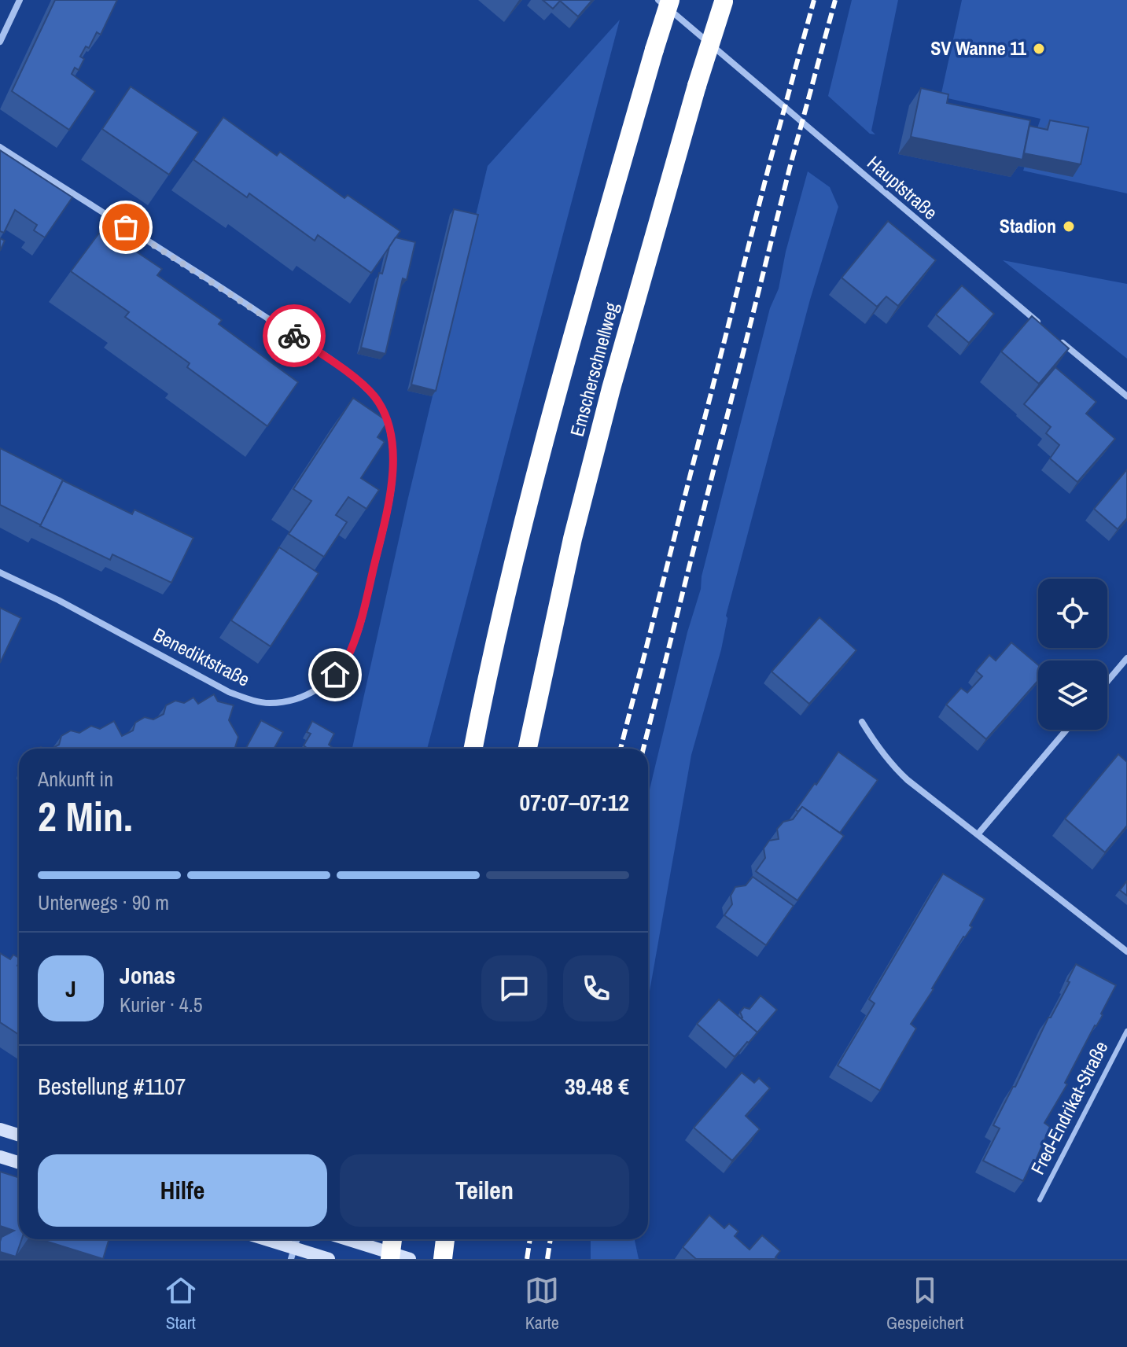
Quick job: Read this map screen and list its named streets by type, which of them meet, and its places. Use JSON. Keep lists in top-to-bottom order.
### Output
{
  "streets": {
    "highway": ["Emscherschnellweg"],
    "street": ["Hauptstraße", "Benediktstraße"],
    "lane": ["Fred-Endrikat-Straße"]
  },
  "places": ["SV Wanne 11", "Stadion"],
  "page": {
    "heading": ["2 Min.", "Ankunft in", "07:07–07:12"],
    "panel": [
      "Jonas",
      "Kurier · 4.5",
      "Bestellung #1107",
      "39.48 €"
    ],
    "bar": "Unterwegs · 90 m",
    "round": "J",
    "buttons": ["Hilfe", "Teilen"],
    "tabs": ["Start", "Karte", "Gespeichert"]
  }
}
